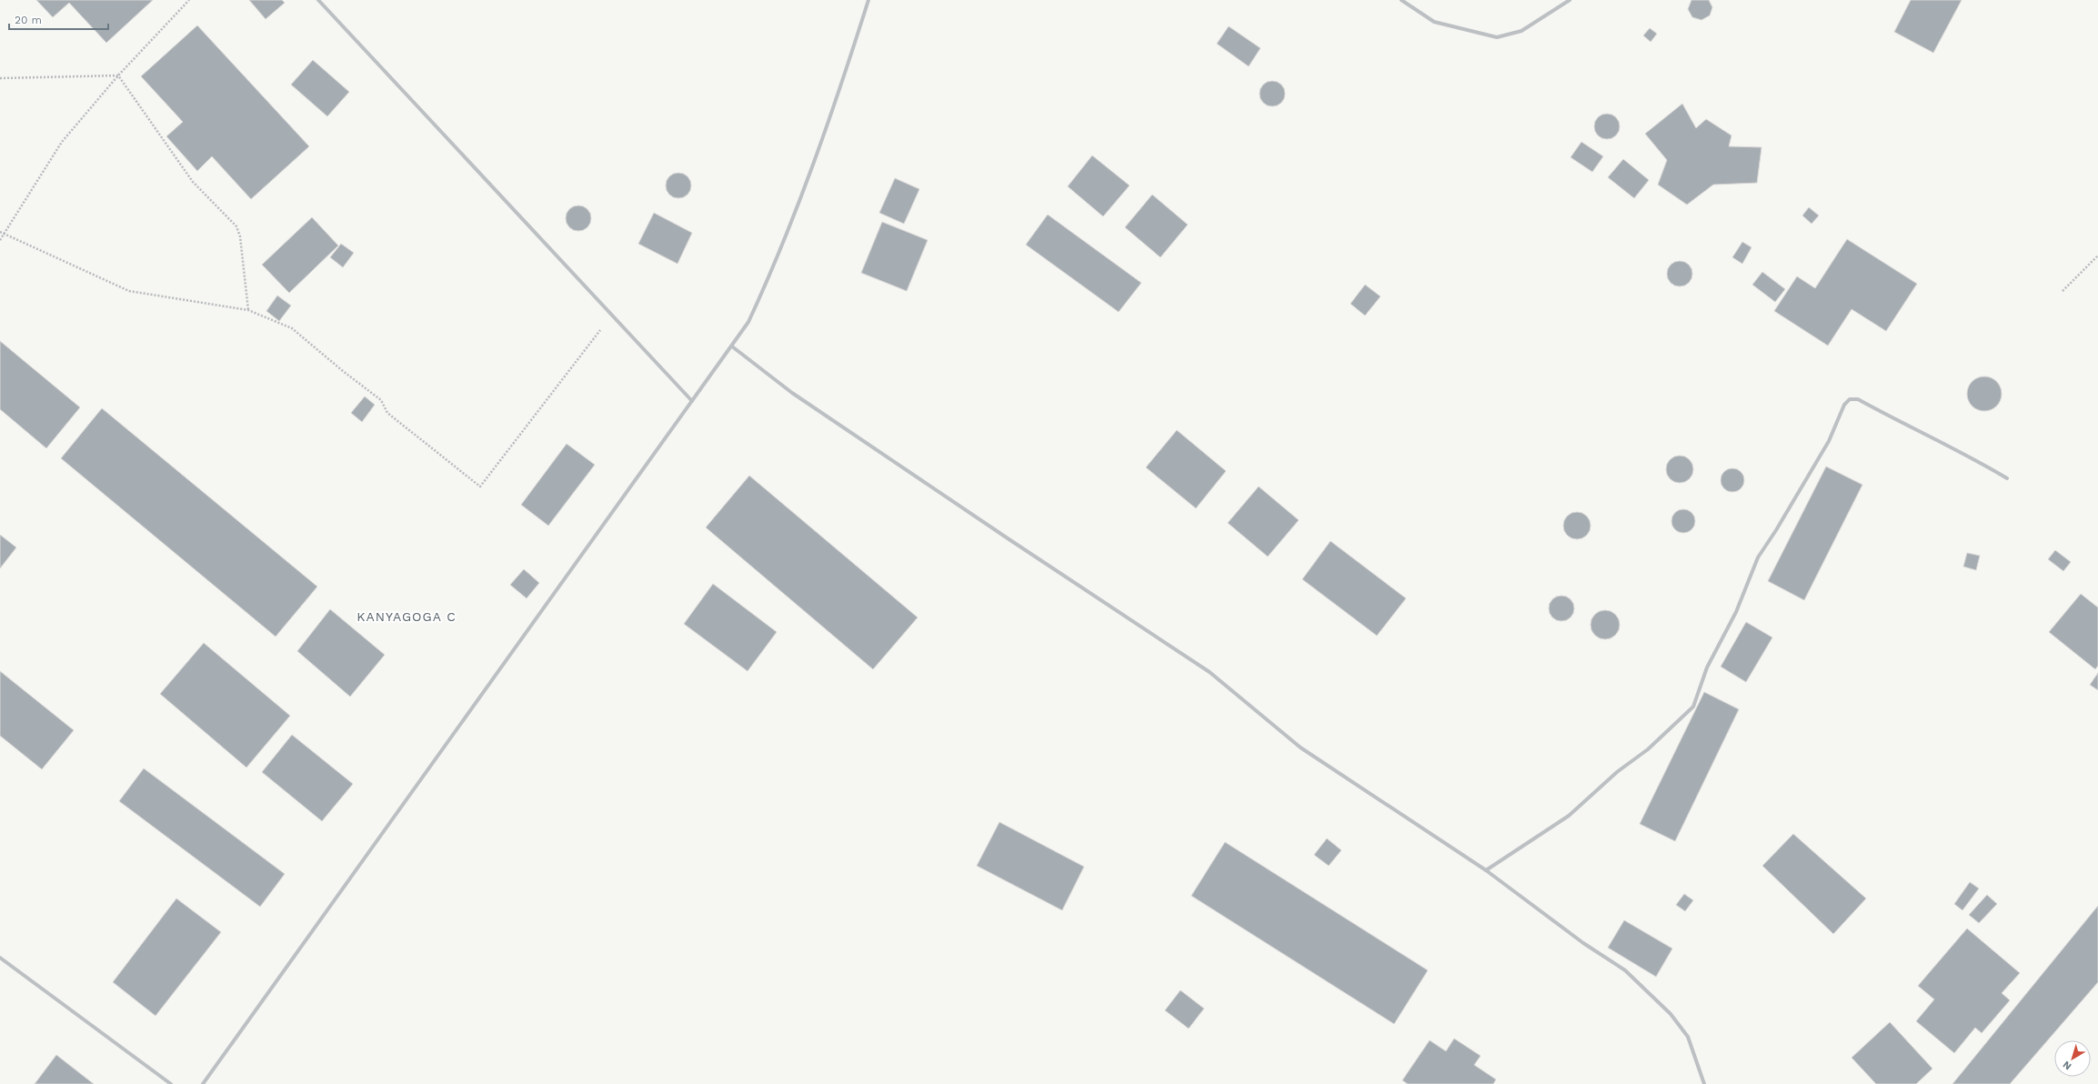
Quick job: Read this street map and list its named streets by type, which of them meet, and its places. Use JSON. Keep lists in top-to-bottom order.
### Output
{
  "districts": ["KANYAGOGA C"],
  "scale_bar": "20 m",
  "north": "bottom left"
}
